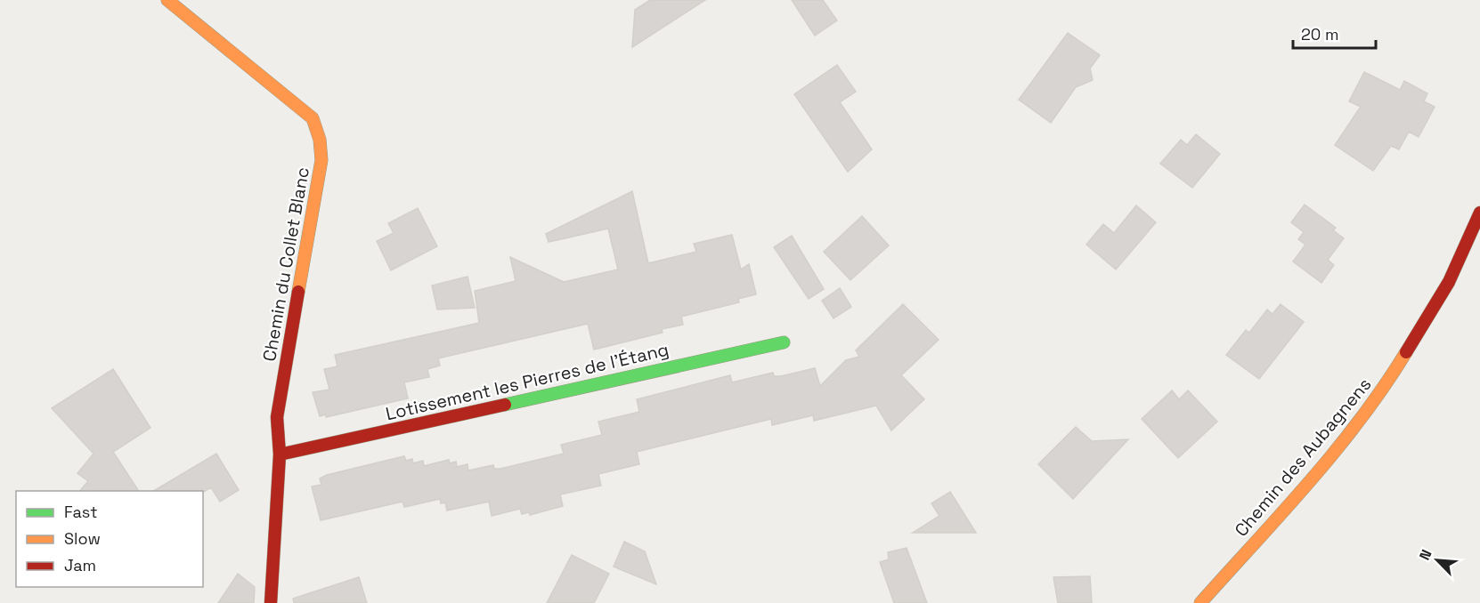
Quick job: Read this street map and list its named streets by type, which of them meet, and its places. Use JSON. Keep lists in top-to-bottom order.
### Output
{
  "streets": {
    "street": ["Chemin du Collet Blanc", "Lotissement les Pierres de l'Étang", "Chemin des Aubagnens"]
  },
  "crossings": [
    ["Chemin du Collet Blanc", "Lotissement les Pierres de l'Étang"]
  ],
  "legend": ["Fast", "Slow", "Jam"],
  "scale_bar": "20 m",
  "north": "top left"
}
